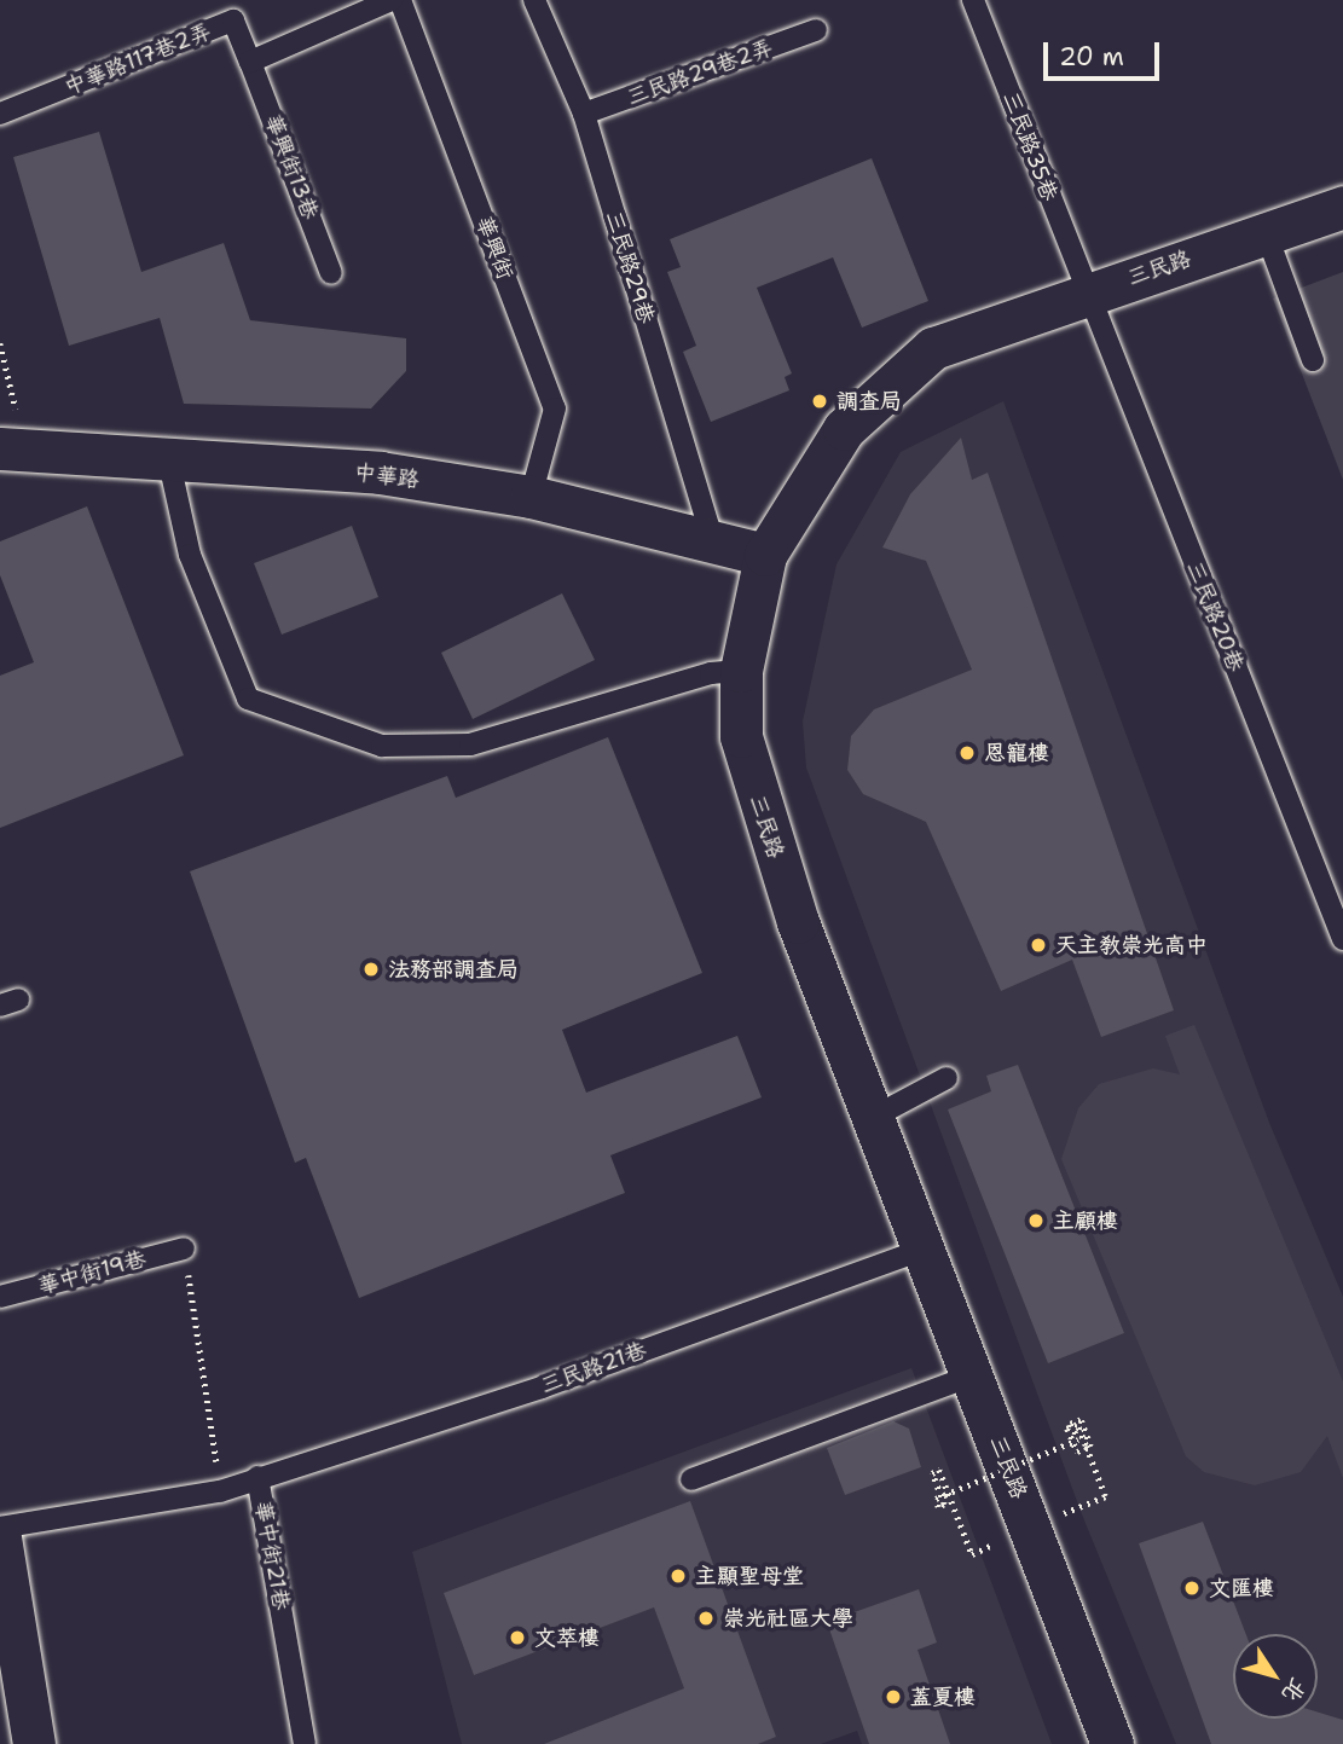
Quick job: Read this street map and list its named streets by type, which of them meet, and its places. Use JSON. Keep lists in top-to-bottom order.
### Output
{
  "streets": {
    "street": ["三民路", "中華路"],
    "lane": [
      "中華路117巷2弄",
      "三民路29巷2弄",
      "三民路35巷",
      "華興街13巷",
      "華興街",
      "三民路29巷",
      "三民路20巷",
      "華中街19巷",
      "三民路21巷",
      "華中街21巷"
    ]
  },
  "crossings": [
    ["中華路117巷2弄", "華興街13巷"],
    ["三民路29巷2弄", "三民路29巷"],
    ["三民路35巷", "三民路"],
    ["三民路35巷", "三民路20巷"],
    ["華興街", "中華路"],
    ["三民路29巷", "中華路"],
    ["三民路", "中華路"],
    ["三民路", "三民路20巷"],
    ["三民路", "三民路21巷"],
    ["三民路21巷", "華中街21巷"]
  ],
  "places": [
    "調查局",
    "恩寵樓",
    "天主教崇光高中",
    "法務部調查局",
    "主顧樓",
    "主顯聖母堂",
    "文匯樓",
    "崇光社區大學",
    "文萃樓",
    "蓋夏樓"
  ],
  "scale_bar": "20 m",
  "north": "bottom right"
}
